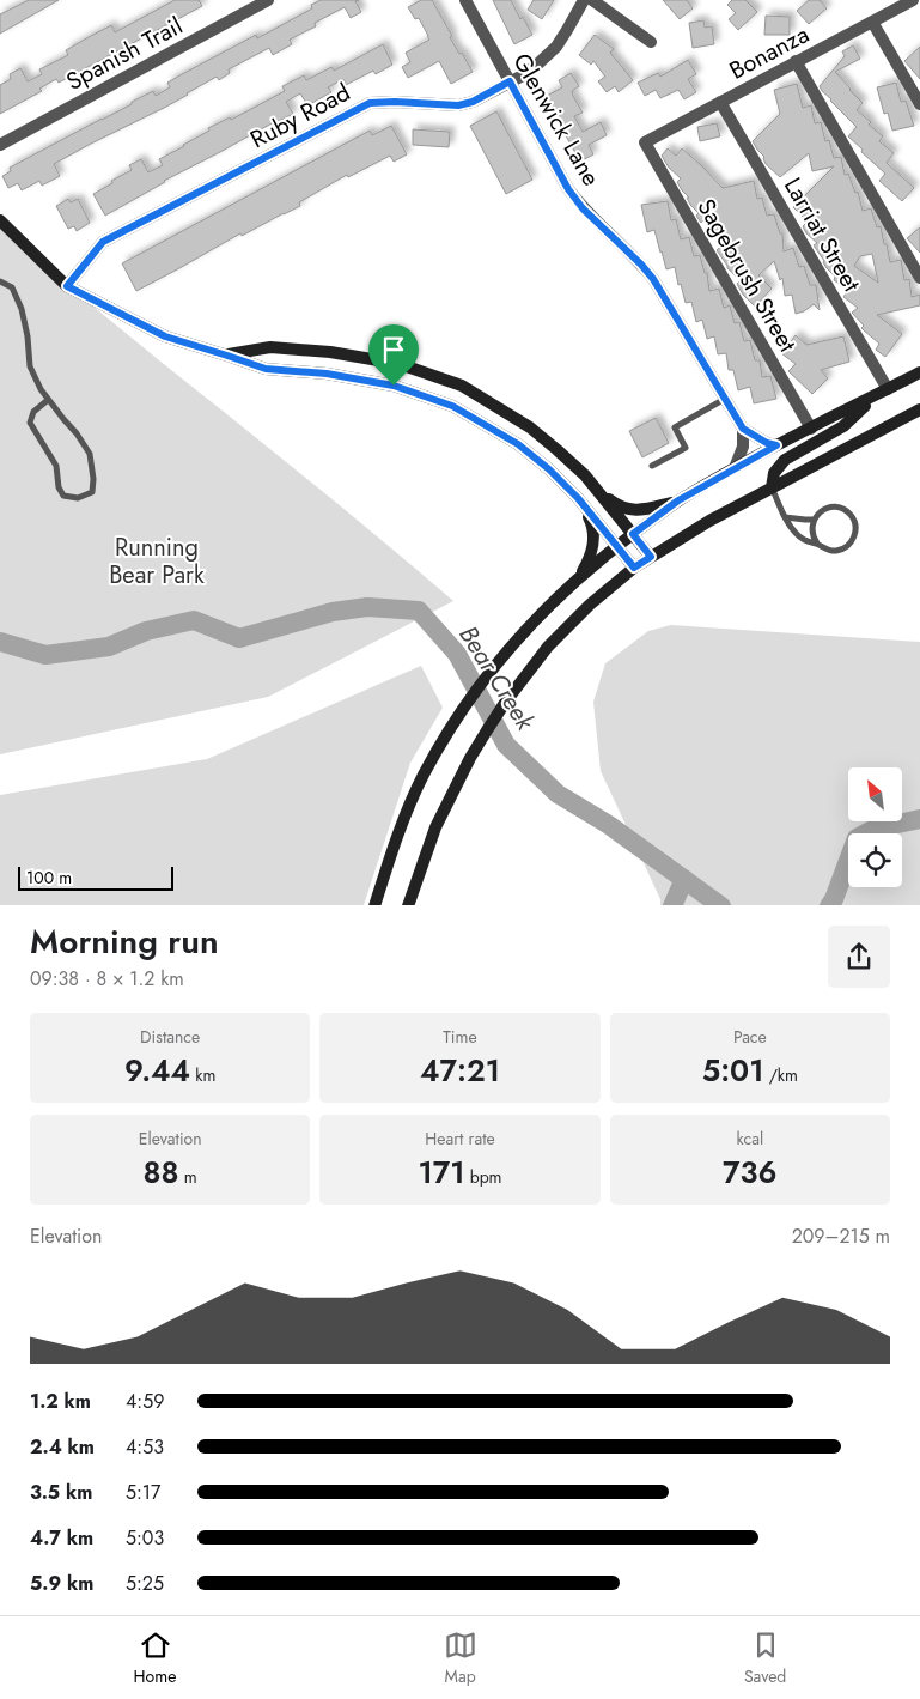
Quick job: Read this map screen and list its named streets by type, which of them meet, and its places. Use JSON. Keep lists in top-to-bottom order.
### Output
{
  "streets": {
    "street": [
      "Bonanza",
      "Spanish Trail",
      "Ruby Road",
      "Glenwick Lane",
      "Larriat Street",
      "Sagebrush Street"
    ]
  },
  "crossings": [
    ["Bonanza", "Larriat Street"],
    ["Bonanza", "Sagebrush Street"],
    ["Ruby Road", "Glenwick Lane"]
  ],
  "water": ["Bear Creek"],
  "parks": ["Running Bear Park"],
  "scale_bar": "100 m",
  "north": "top left",
  "page": {
    "scale": "100 m",
    "heading": ["Morning run", "09:38 · 8 × 1.2 km"],
    "stats": [
      ["Distance", "9.44 km"],
      ["Time", "47:21"],
      ["Pace", "5:01 /km"],
      ["Elevation", "88 m"],
      ["Heart rate", "171 bpm"],
      ["kcal", "736"]
    ],
    "chart": ["Elevation", "209–215 m"],
    "list": [
      {
        "name": "1.2 km",
        "note": "4:59"
      },
      {
        "name": "2.4 km",
        "note": "4:53"
      },
      {
        "name": "3.5 km",
        "note": "5:17"
      },
      {
        "name": "4.7 km",
        "note": "5:03"
      },
      {
        "name": "5.9 km",
        "note": "5:25"
      }
    ],
    "tabs": ["Home", "Map", "Saved"]
  }
}
